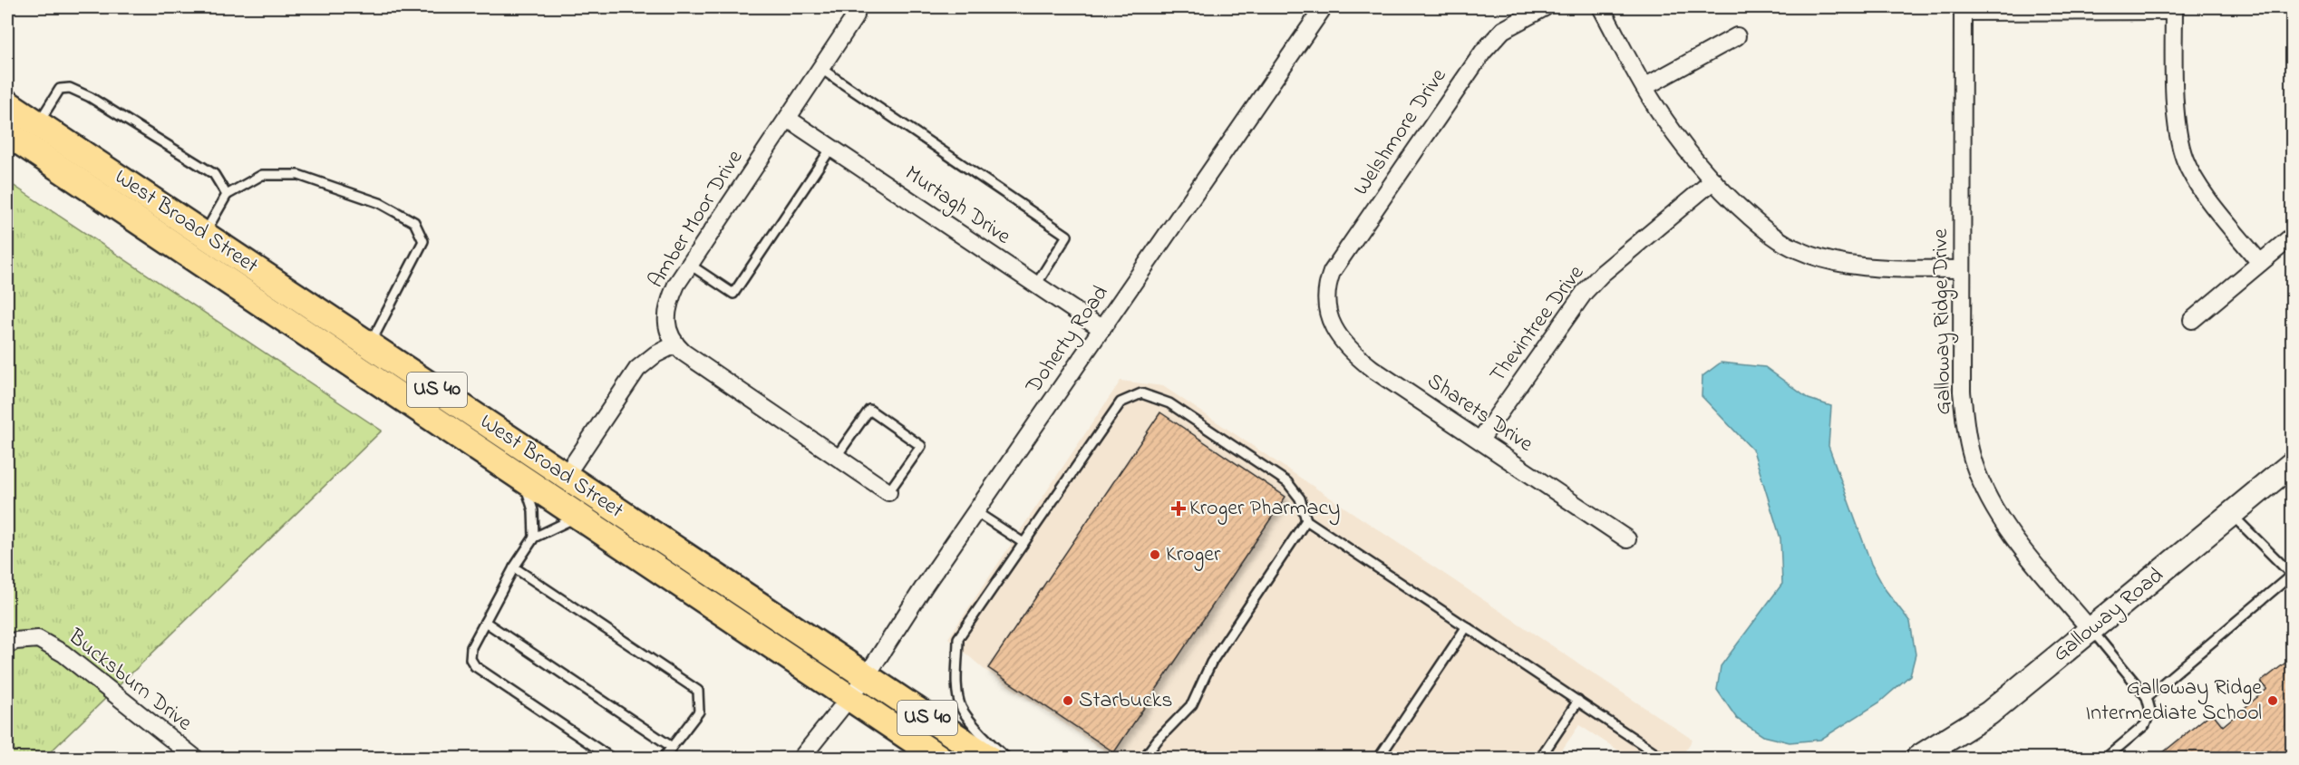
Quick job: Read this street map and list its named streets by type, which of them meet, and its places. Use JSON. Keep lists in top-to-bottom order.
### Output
{
  "streets": {
    "main road": ["West Broad Street", "US 40"],
    "street": [
      "Welshmore Drive",
      "Murtagh Drive",
      "Amber Moor Drive",
      "Galloway Ridge Drive",
      "Thevintree Drive",
      "Doherty Road",
      "Sharets Drive",
      "Galloway Road",
      "Bucksburn Drive"
    ]
  },
  "crossings": [
    ["Welshmore Drive", "Sharets Drive"],
    ["Murtagh Drive", "Amber Moor Drive"],
    ["Murtagh Drive", "Doherty Road"],
    ["West Broad Street", "Doherty Road"],
    ["Galloway Ridge Drive", "Galloway Road"],
    ["Thevintree Drive", "Sharets Drive"]
  ],
  "places": {
    "health": ["Kroger Pharmacy"],
    "other": ["Kroger", "Starbucks", "Galloway Ridge Intermediate School"]
  }
}
